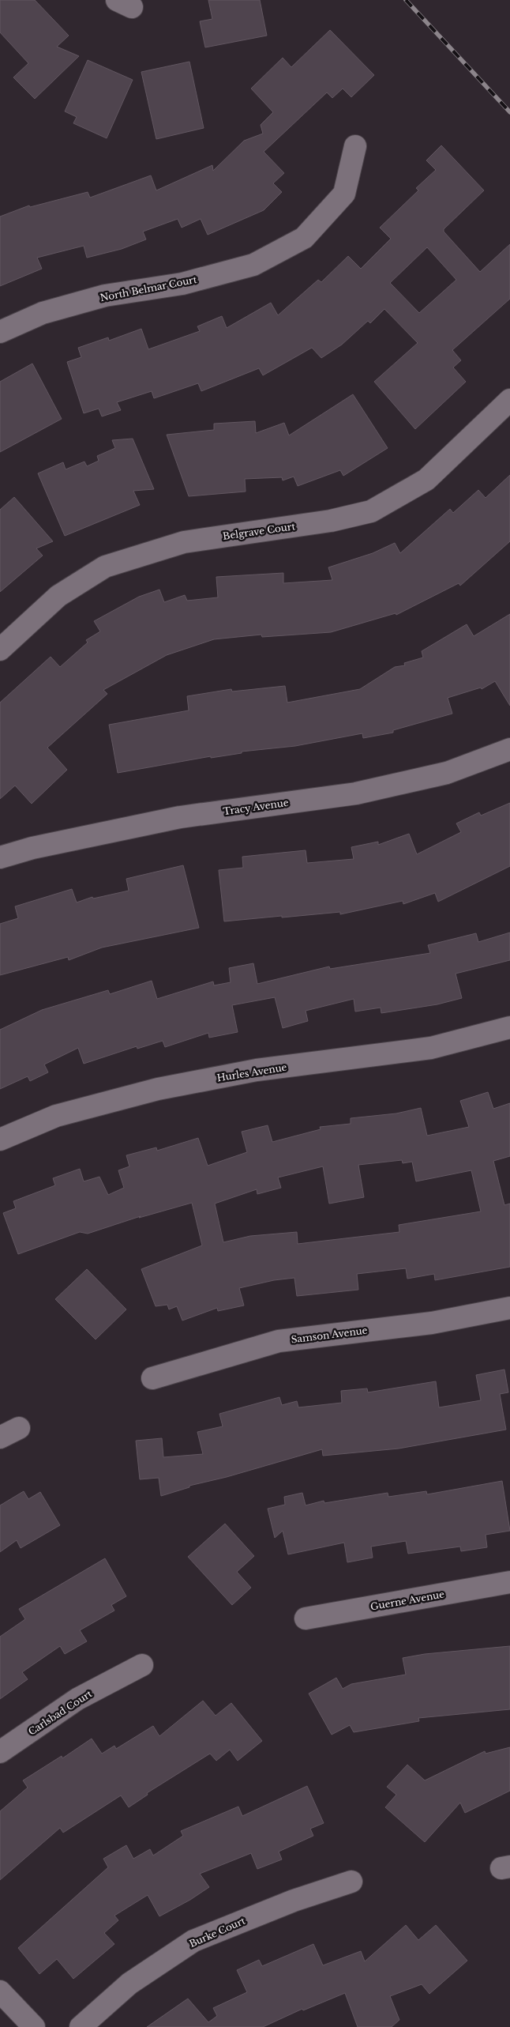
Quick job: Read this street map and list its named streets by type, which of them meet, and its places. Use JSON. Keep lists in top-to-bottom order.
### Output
{
  "streets": {
    "street": [
      "North Belmar Court",
      "Belgrave Court",
      "Tracy Avenue",
      "Hurles Avenue",
      "Samson Avenue",
      "Guerne Avenue",
      "Carlsbad Court",
      "Burke Court"
    ]
  }
}
